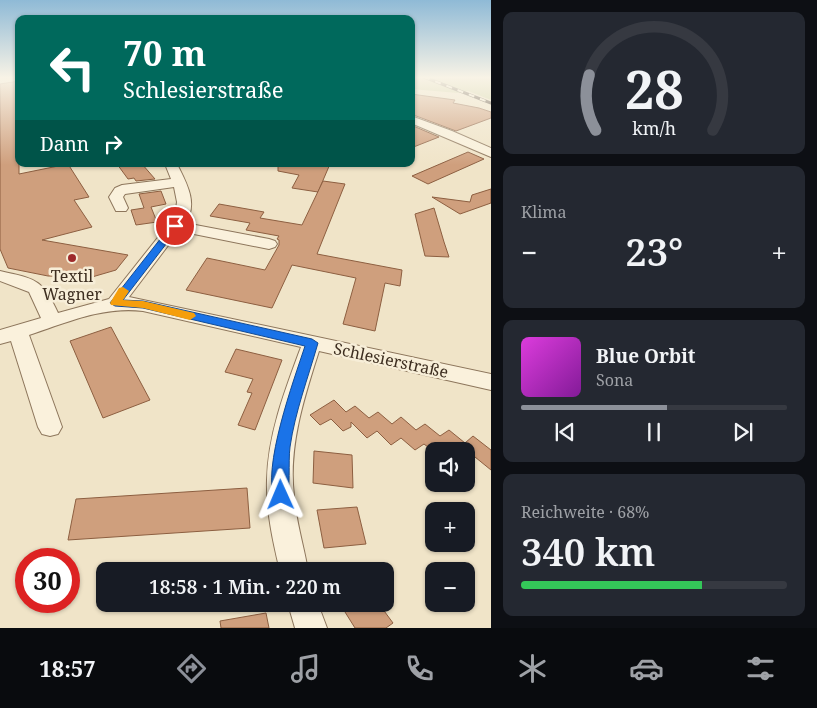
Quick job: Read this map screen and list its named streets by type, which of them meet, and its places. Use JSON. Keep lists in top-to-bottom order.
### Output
{
  "streets": {
    "street": ["Schlesierstraße"]
  },
  "places": ["Textil Wagner"],
  "page": {
    "turn": ["70 m", "Schlesierstraße"],
    "then": "Dann",
    "tile": [
      "Klima",
      ["Reichweite · 68%", "340 km"]
    ],
    "heat": ["−", "23°", "+"],
    "song": ["Blue Orbit", "Sona"],
    "map_buttons": ["+", "−"],
    "limit": "30",
    "trip": "18:58 · 1 Min. · 220 m",
    "tabs": "18:57",
    "gauge": ["28", "km/h"]
  }
}
